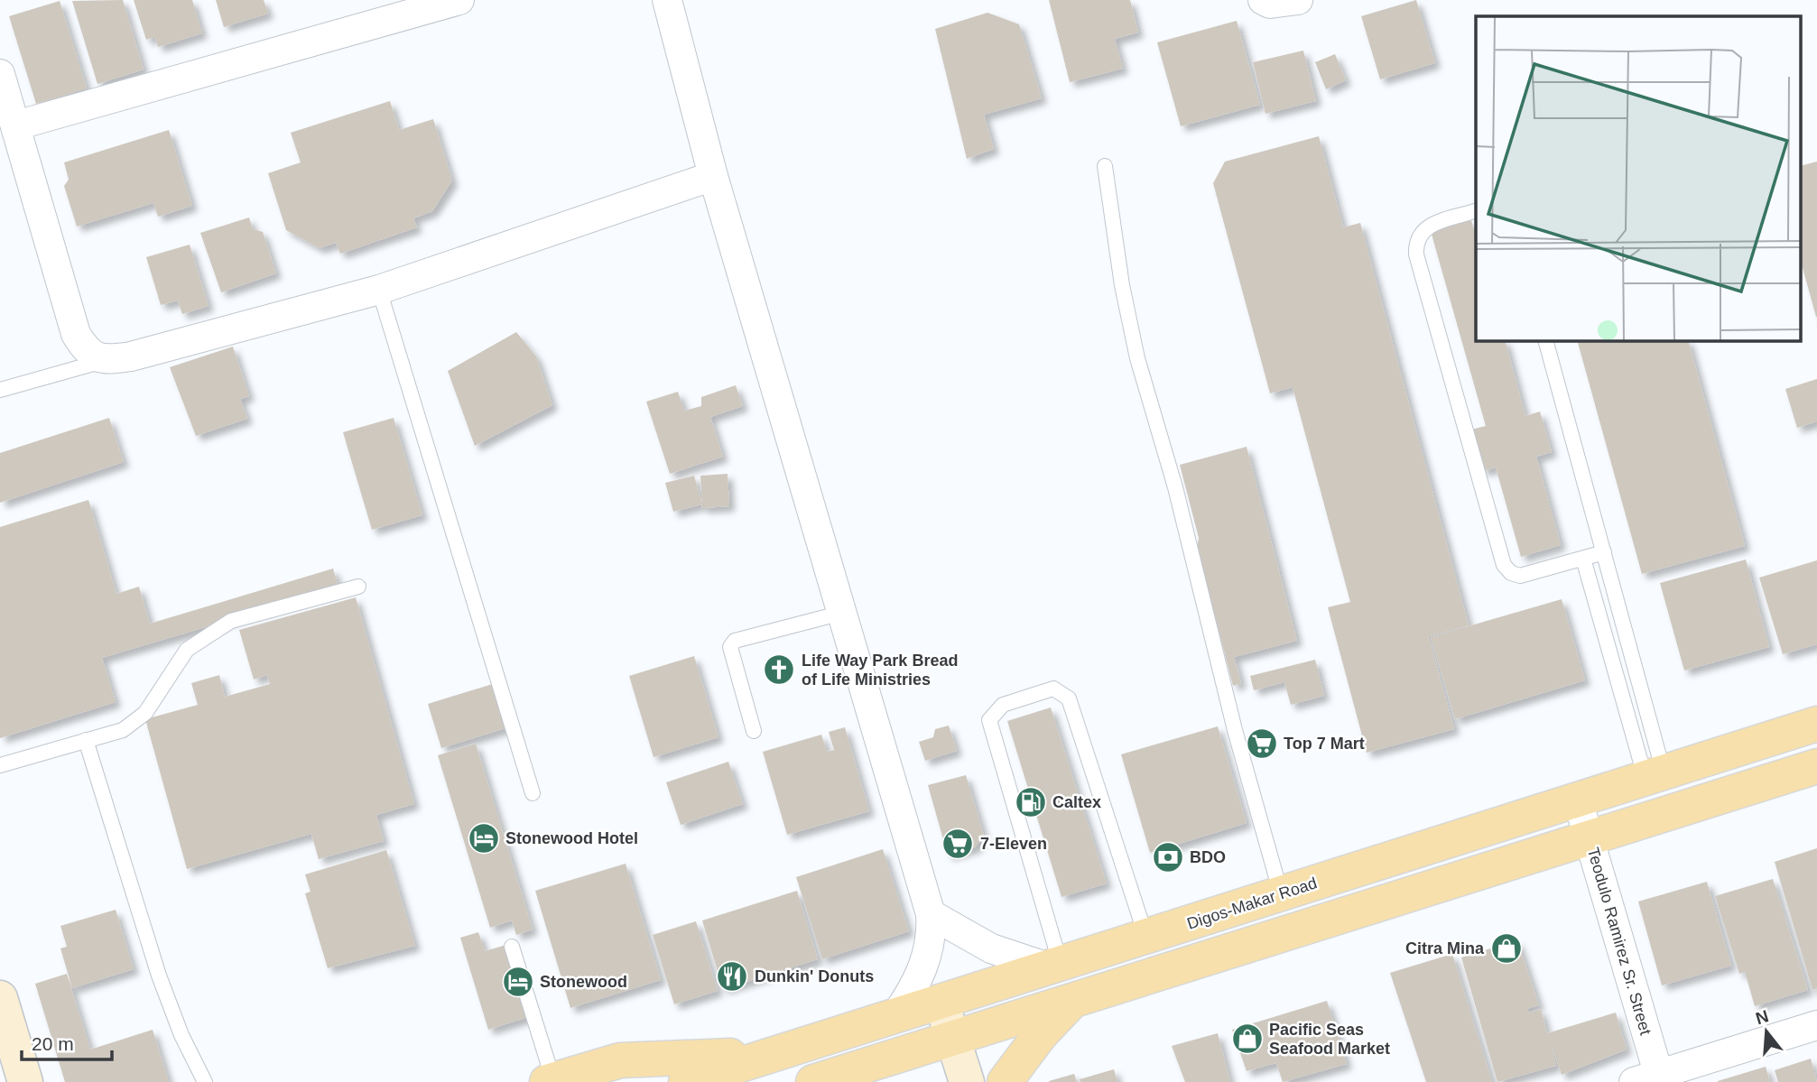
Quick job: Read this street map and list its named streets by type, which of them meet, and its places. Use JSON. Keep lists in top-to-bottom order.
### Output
{
  "streets": {
    "main road": ["Digos-Makar Road"],
    "street": ["Teodulo Ramirez Sr. Street"]
  },
  "crossings": [
    ["Digos-Makar Road", "Teodulo Ramirez Sr. Street"]
  ],
  "places": {
    "church": ["Life Way Park Bread of Life Ministries"],
    "supermarket": ["Top 7 Mart", "7-Eleven"],
    "fuel station": ["Caltex"],
    "hotel": ["Stonewood Hotel", "Stonewood"],
    "bank": ["BDO"],
    "shop": ["Citra Mina", "Pacific Seas Seafood Market"],
    "restaurant": ["Dunkin' Donuts"]
  },
  "scale_bar": "20 m",
  "north": "top"
}
